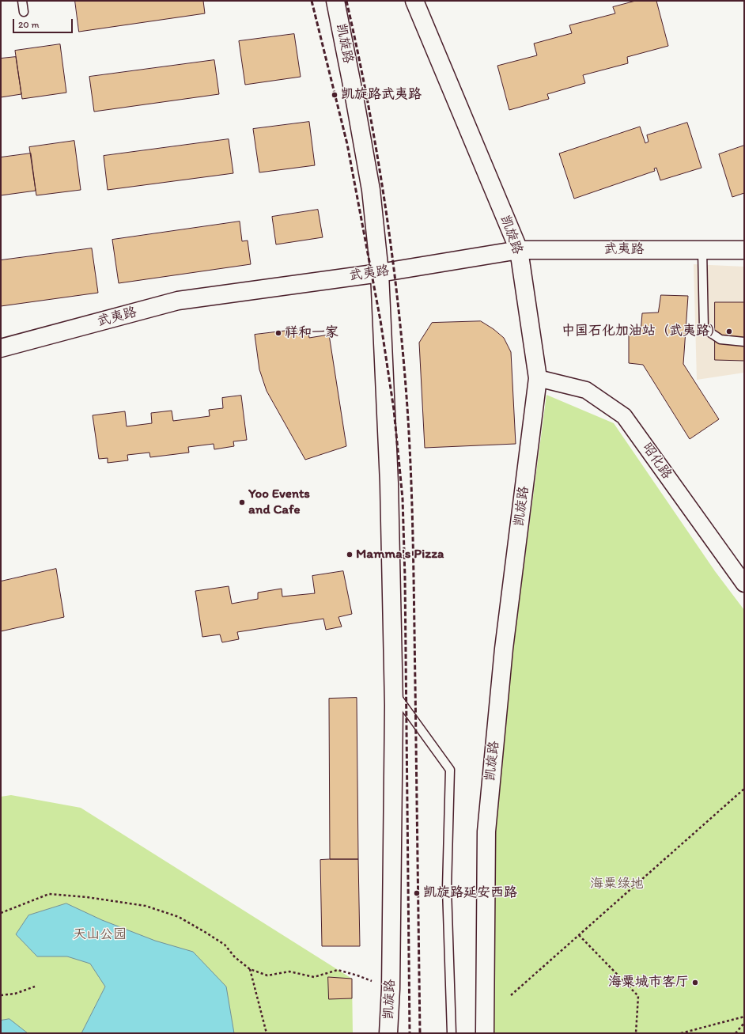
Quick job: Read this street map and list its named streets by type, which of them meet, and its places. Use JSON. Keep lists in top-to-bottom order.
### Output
{
  "streets": {
    "street": ["凯旋路", "武夷路", "昭化路"]
  },
  "crossings": [
    ["凯旋路", "武夷路"],
    ["凯旋路", "昭化路"]
  ],
  "parks": ["海粟绿地", "天山公园"],
  "places": [
    "凯旋路武夷路",
    "中国石化加油站（武夷路）",
    "祥和一家",
    "Yoo Events and Cafe",
    "Mamma's Pizza",
    "凯旋路延安西路",
    "海粟城市客厅"
  ],
  "scale_bar": "20 m"
}
